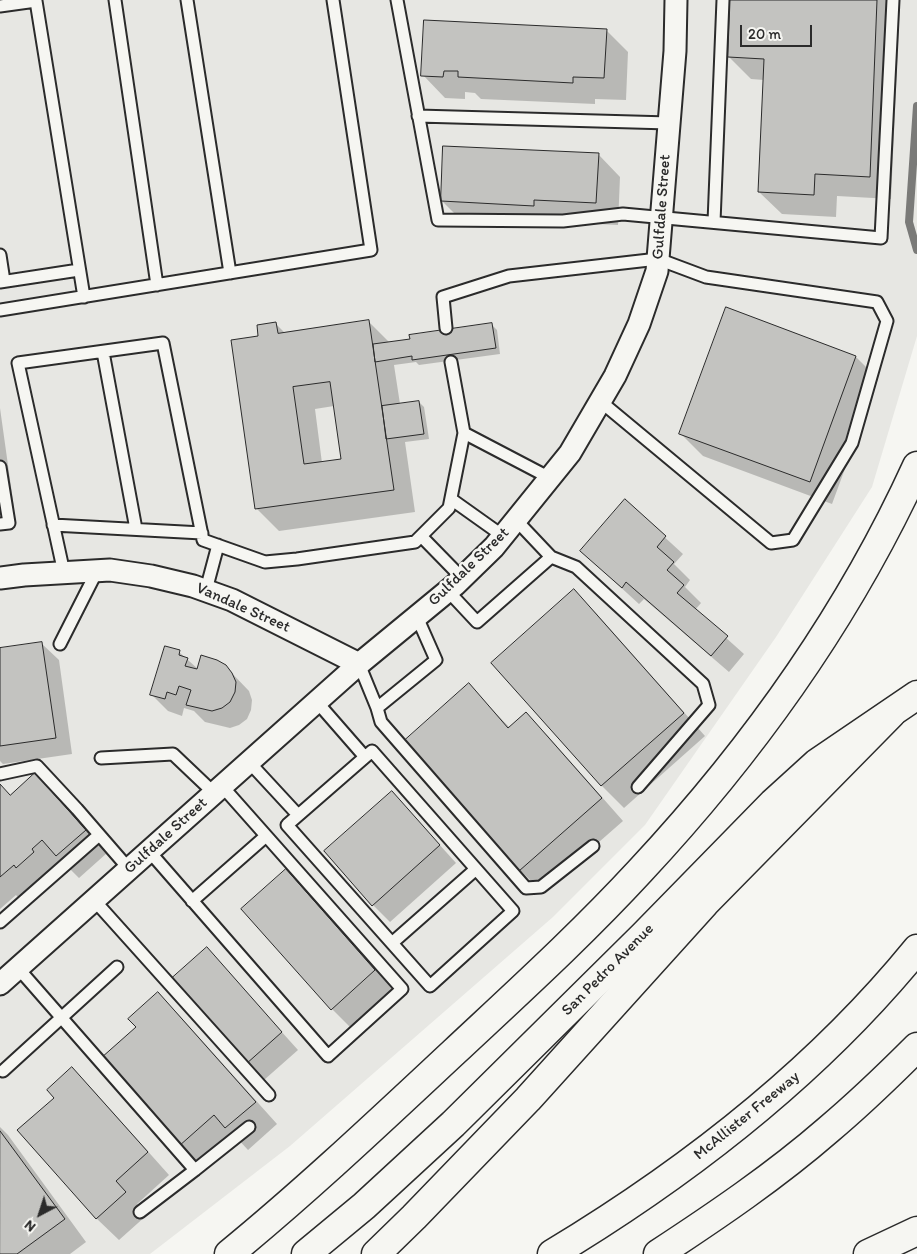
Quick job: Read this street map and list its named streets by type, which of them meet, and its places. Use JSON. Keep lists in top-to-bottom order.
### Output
{
  "streets": {
    "main road": ["San Pedro Avenue", "McAllister Freeway"],
    "street": ["Gulfdale Street", "Vandale Street"]
  },
  "crossings": [
    ["Gulfdale Street", "Vandale Street"]
  ],
  "scale_bar": "20 m",
  "north": "bottom left"
}
